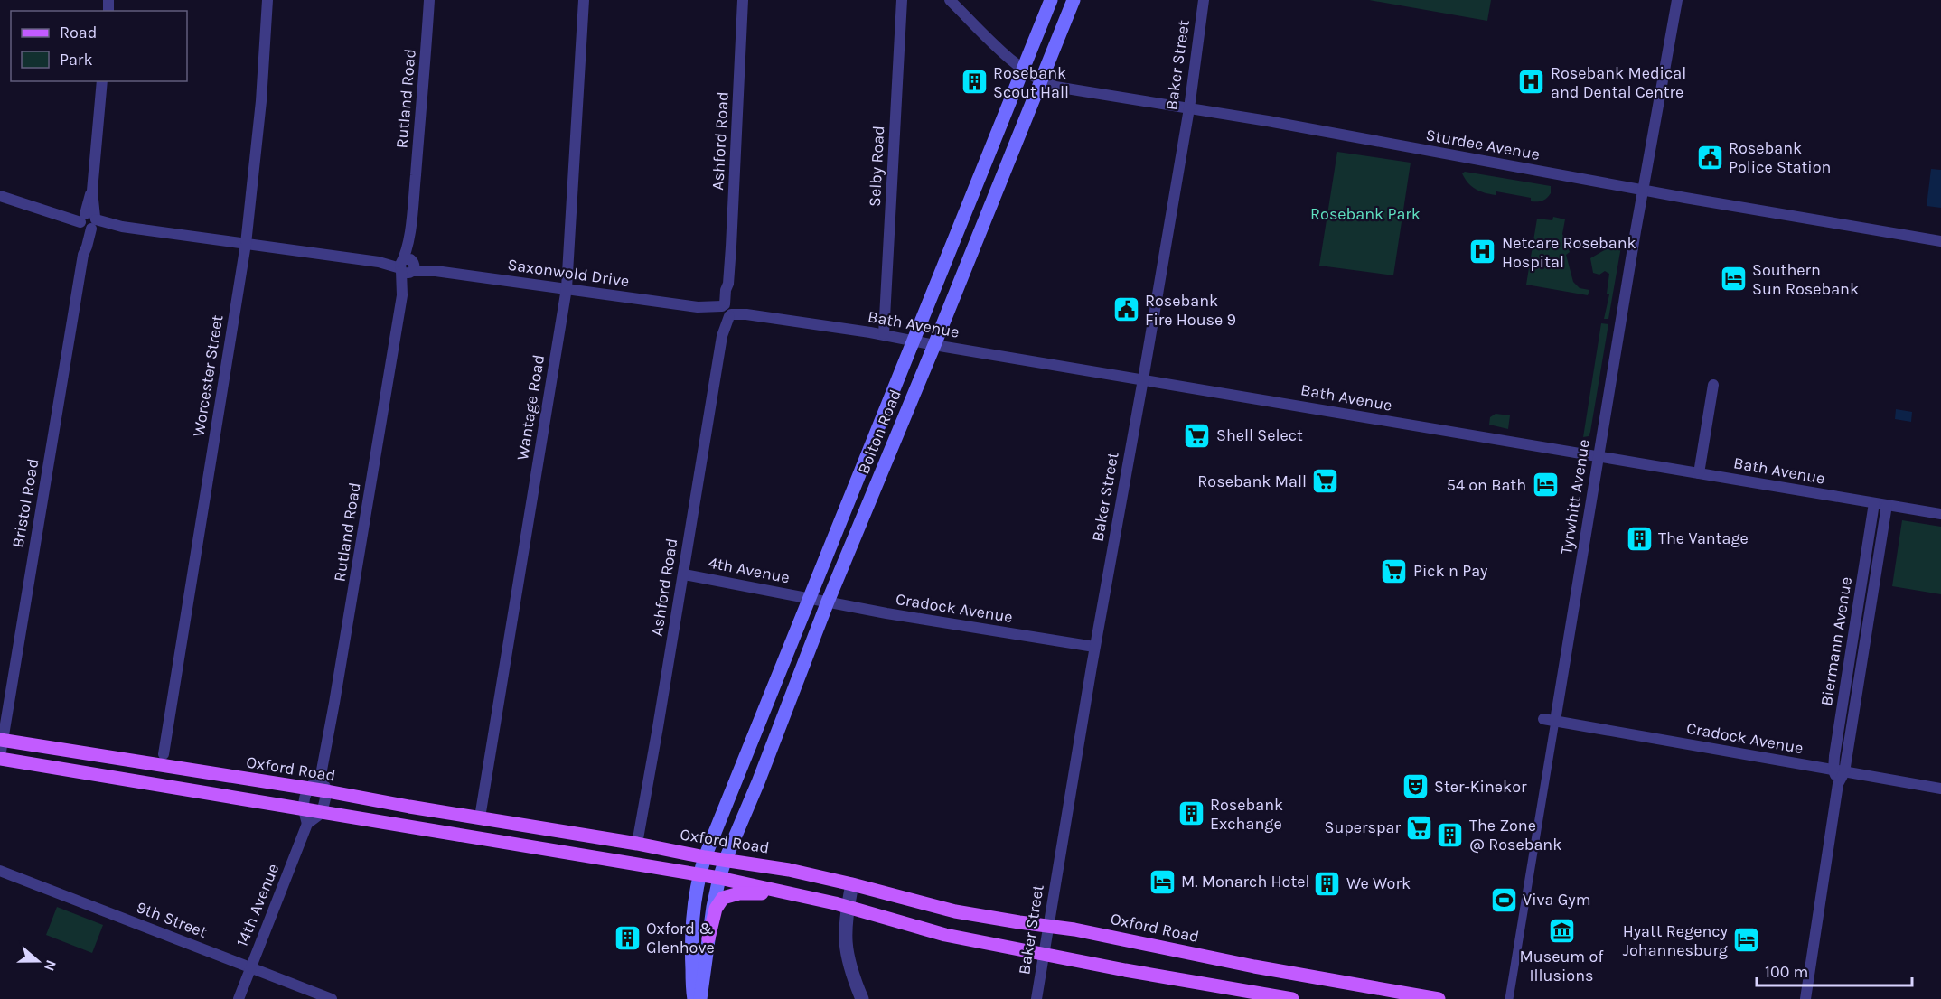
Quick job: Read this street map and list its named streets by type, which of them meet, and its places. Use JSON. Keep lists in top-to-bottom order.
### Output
{
  "streets": {
    "main road": ["Bolton Road", "Oxford Road"],
    "street": [
      "Baker Street",
      "Rutland Road",
      "Ashford Road",
      "Sturdee Avenue",
      "Selby Road",
      "Saxonwold Drive",
      "Bath Avenue",
      "Worcester Street",
      "Wantage Road",
      "Tyrwhitt Avenue",
      "Bristol Road",
      "4th Avenue",
      "Cradock Avenue",
      "Biermann Avenue",
      "14th Avenue",
      "9th Street"
    ]
  },
  "crossings": [
    ["Baker Street", "Sturdee Avenue"],
    ["Baker Street", "Bath Avenue"],
    ["Baker Street", "Cradock Avenue"],
    ["Baker Street", "Oxford Road"],
    ["Rutland Road", "Saxonwold Drive"],
    ["Ashford Road", "Saxonwold Drive"],
    ["Ashford Road", "Bath Avenue"],
    ["Ashford Road", "4th Avenue"],
    ["Ashford Road", "Oxford Road"],
    ["Sturdee Avenue", "Bolton Road"],
    ["Sturdee Avenue", "Tyrwhitt Avenue"],
    ["Selby Road", "Bath Avenue"],
    ["Saxonwold Drive", "Bath Avenue"],
    ["Saxonwold Drive", "Worcester Street"],
    ["Saxonwold Drive", "Wantage Road"],
    ["Saxonwold Drive", "Bristol Road"],
    ["Bath Avenue", "Bolton Road"],
    ["Bath Avenue", "Tyrwhitt Avenue"],
    ["Bath Avenue", "Biermann Avenue"],
    ["Worcester Street", "Oxford Road"],
    ["Wantage Road", "Oxford Road"],
    ["Bolton Road", "4th Avenue"],
    ["Bolton Road", "Cradock Avenue"],
    ["Bolton Road", "Oxford Road"],
    ["Tyrwhitt Avenue", "Cradock Avenue"],
    ["Bristol Road", "Oxford Road"],
    ["4th Avenue", "Cradock Avenue"],
    ["Cradock Avenue", "Biermann Avenue"],
    ["14th Avenue", "9th Street"]
  ],
  "parks": ["Rosebank Park"],
  "places": {
    "building": [
      "Rosebank Scout Hall",
      "The Vantage",
      "Rosebank Exchange",
      "The Zone @ Rosebank",
      "We Work",
      "Oxford & Glenhove"
    ],
    "hospital": ["Rosebank Medical and Dental Centre", "Netcare Rosebank Hospital"],
    "public building": ["Rosebank Police Station", "Rosebank Fire House 9"],
    "hotel": [
      "Southern Sun Rosebank",
      "54 on Bath",
      "M. Monarch Hotel",
      "Hyatt Regency Johannesburg"
    ],
    "supermarket": [
      "Shell Select",
      "Rosebank Mall",
      "Pick n Pay",
      "Superspar"
    ],
    "theatre": ["Ster-Kinekor"],
    "sports": ["Viva Gym"],
    "museum": ["Museum of Illusions"]
  },
  "legend": ["Road", "Park"],
  "scale_bar": "100 m",
  "north": "right"
}
